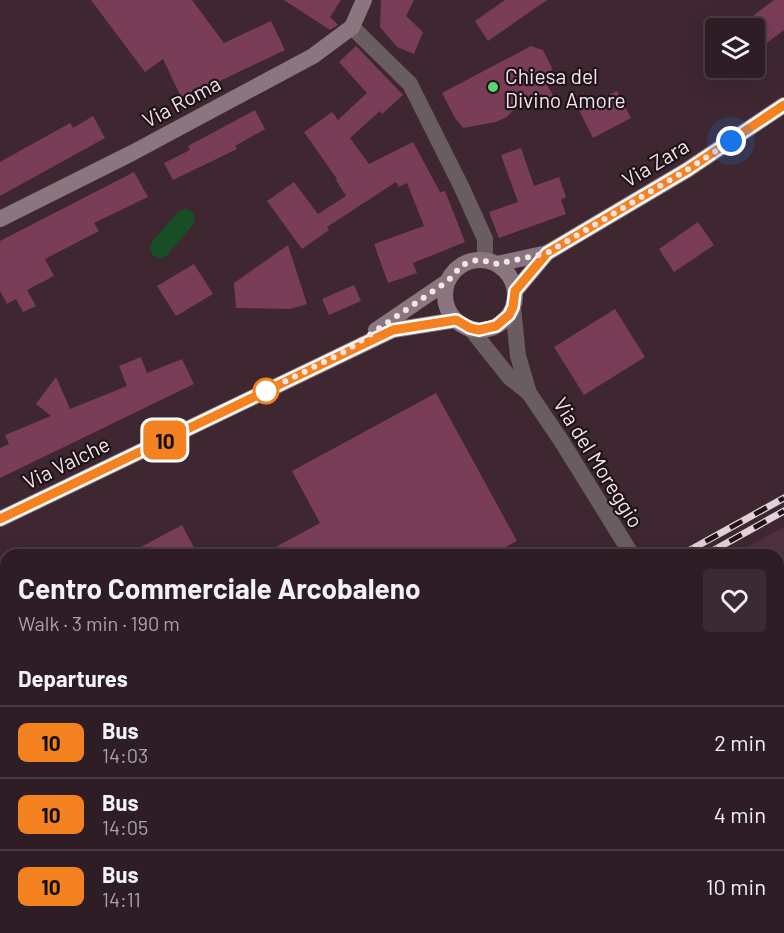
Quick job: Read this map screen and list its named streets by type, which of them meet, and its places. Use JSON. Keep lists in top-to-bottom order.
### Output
{
  "streets": {
    "main road": ["Via Roma", "Via Zara", "Via Valche"],
    "street": ["Via del Moreggio"]
  },
  "crossings": [
    ["Via Zara", "Via Valche"],
    ["Via Zara", "Via del Moreggio"],
    ["Via Valche", "Via del Moreggio"]
  ],
  "places": ["Chiesa del Divino Amore"],
  "lines": ["bus line 10"],
  "page": {
    "on_map": "10",
    "heading": [
      ["Centro Commerciale Arcobaleno", "Walk · 3 min · 190 m"],
      "Departures"
    ],
    "list": [
      {
        "mark": "10",
        "name": "Bus",
        "note": "14:03",
        "value": "2 min"
      },
      {
        "mark": "10",
        "name": "Bus",
        "note": "14:05",
        "value": "4 min"
      },
      {
        "mark": "10",
        "name": "Bus",
        "note": "14:11",
        "value": "10 min"
      }
    ]
  }
}
